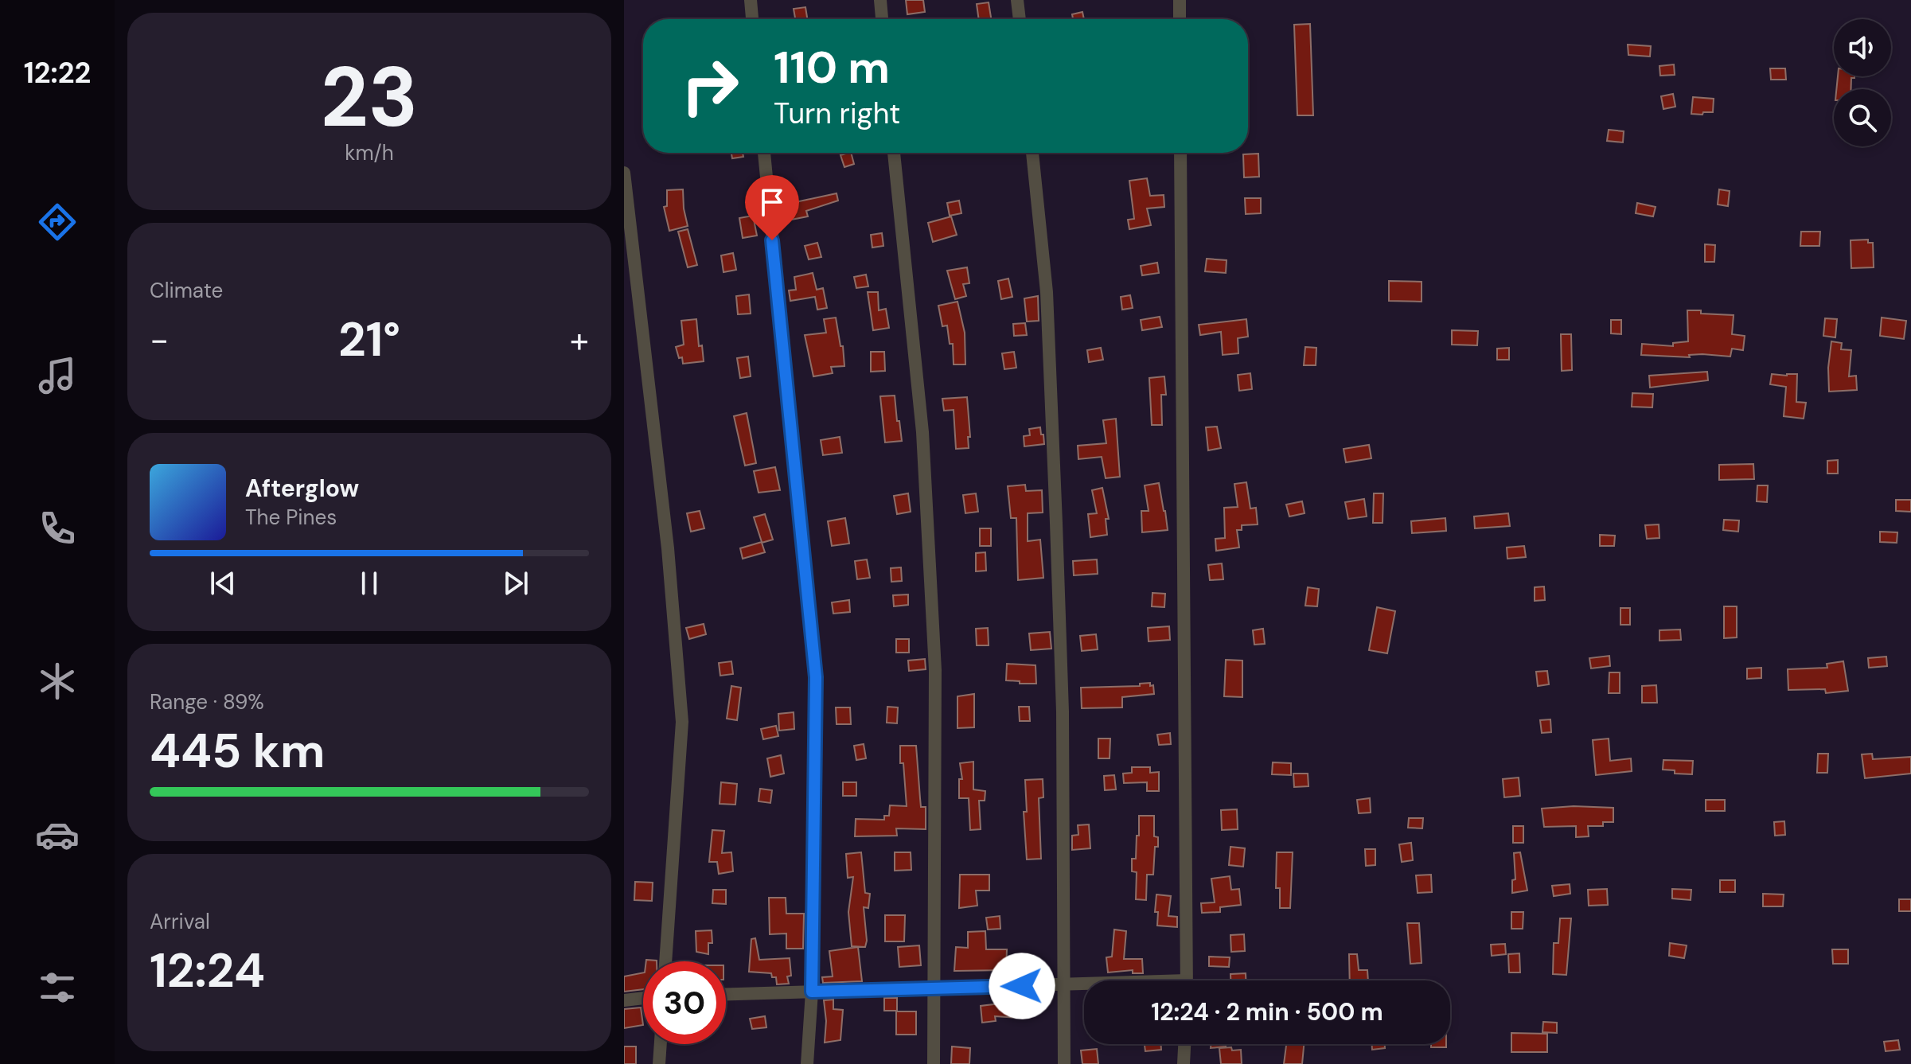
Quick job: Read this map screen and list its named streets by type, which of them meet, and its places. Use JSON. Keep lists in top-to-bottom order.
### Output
{
  "page": {
    "tabs": "12:22",
    "tile": [
      ["23", "km/h"],
      "Climate",
      ["Range · 89%", "445 km"],
      ["Arrival", "12:24"]
    ],
    "turn": ["110 m", "Turn right"],
    "heat": ["−", "21°", "+"],
    "song": ["Afterglow", "The Pines"],
    "limit": "30",
    "trip": "12:24 · 2 min · 500 m"
  }
}
